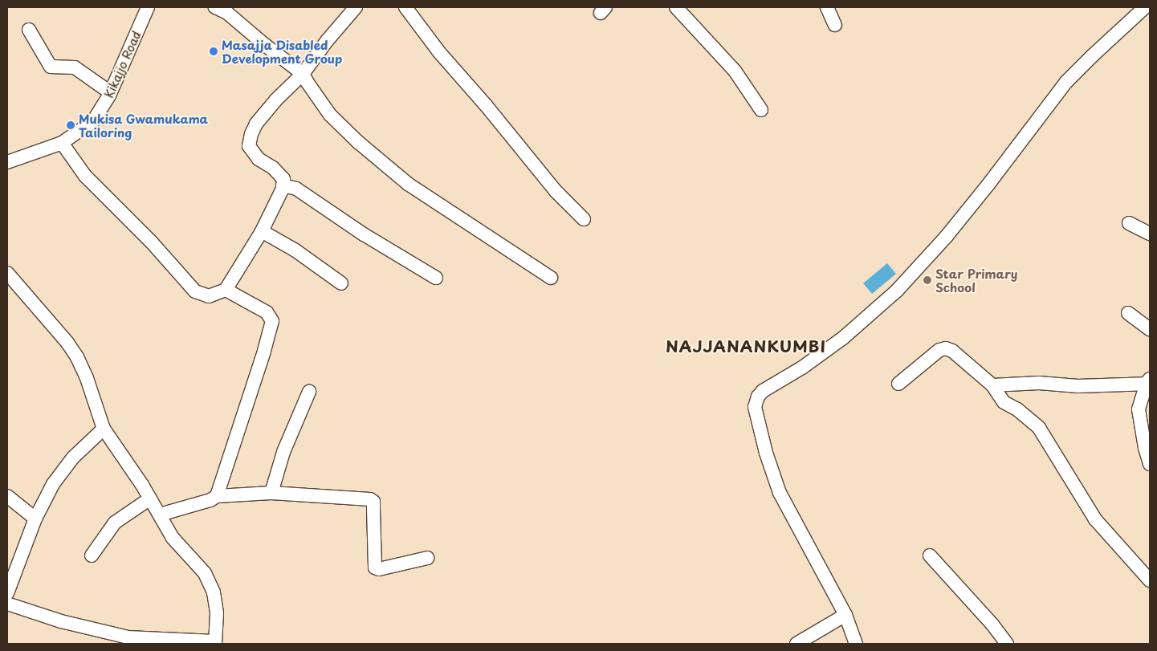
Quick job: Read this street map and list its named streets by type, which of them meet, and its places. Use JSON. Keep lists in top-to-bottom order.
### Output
{
  "streets": {
    "street": ["Kikajjo Road"]
  },
  "districts": ["NAJJANANKUMBI"],
  "places": ["Masajja Disabled Development Group", "Mukisa Gwamukama Tailoring", "Star Primary School"]
}
